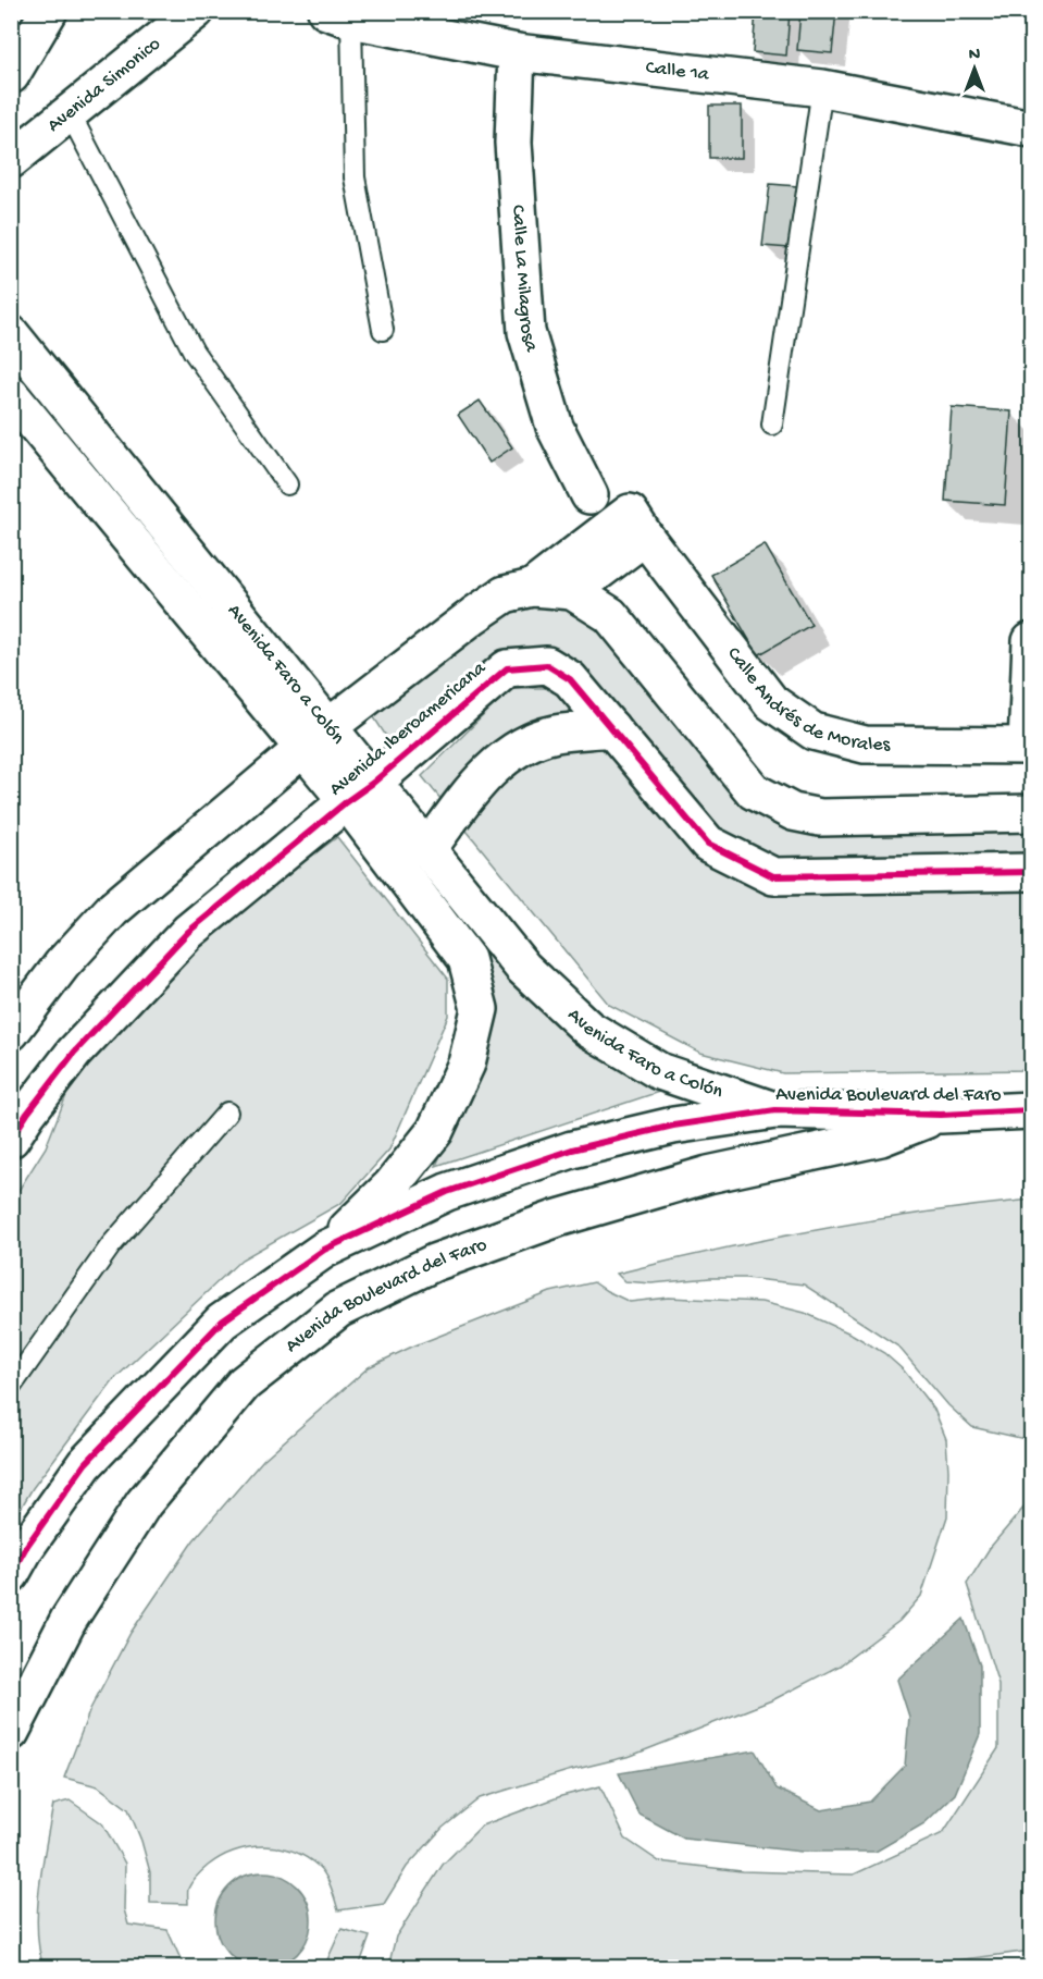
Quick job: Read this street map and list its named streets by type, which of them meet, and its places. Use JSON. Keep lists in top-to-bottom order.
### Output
{
  "streets": {
    "street": [
      "Calle 1a",
      "Avenida Simonico",
      "Calle La Milagrosa",
      "Avenida Faro a Colón",
      "Calle Andrés de Morales",
      "Avenida Iberoamericana",
      "Avenida Boulevard del Faro"
    ]
  },
  "crossings": [
    ["Calle 1a", "Calle La Milagrosa"],
    ["Avenida Faro a Colón", "Avenida Iberoamericana"],
    ["Avenida Faro a Colón", "Avenida Boulevard del Faro"]
  ],
  "north": "top"
}
